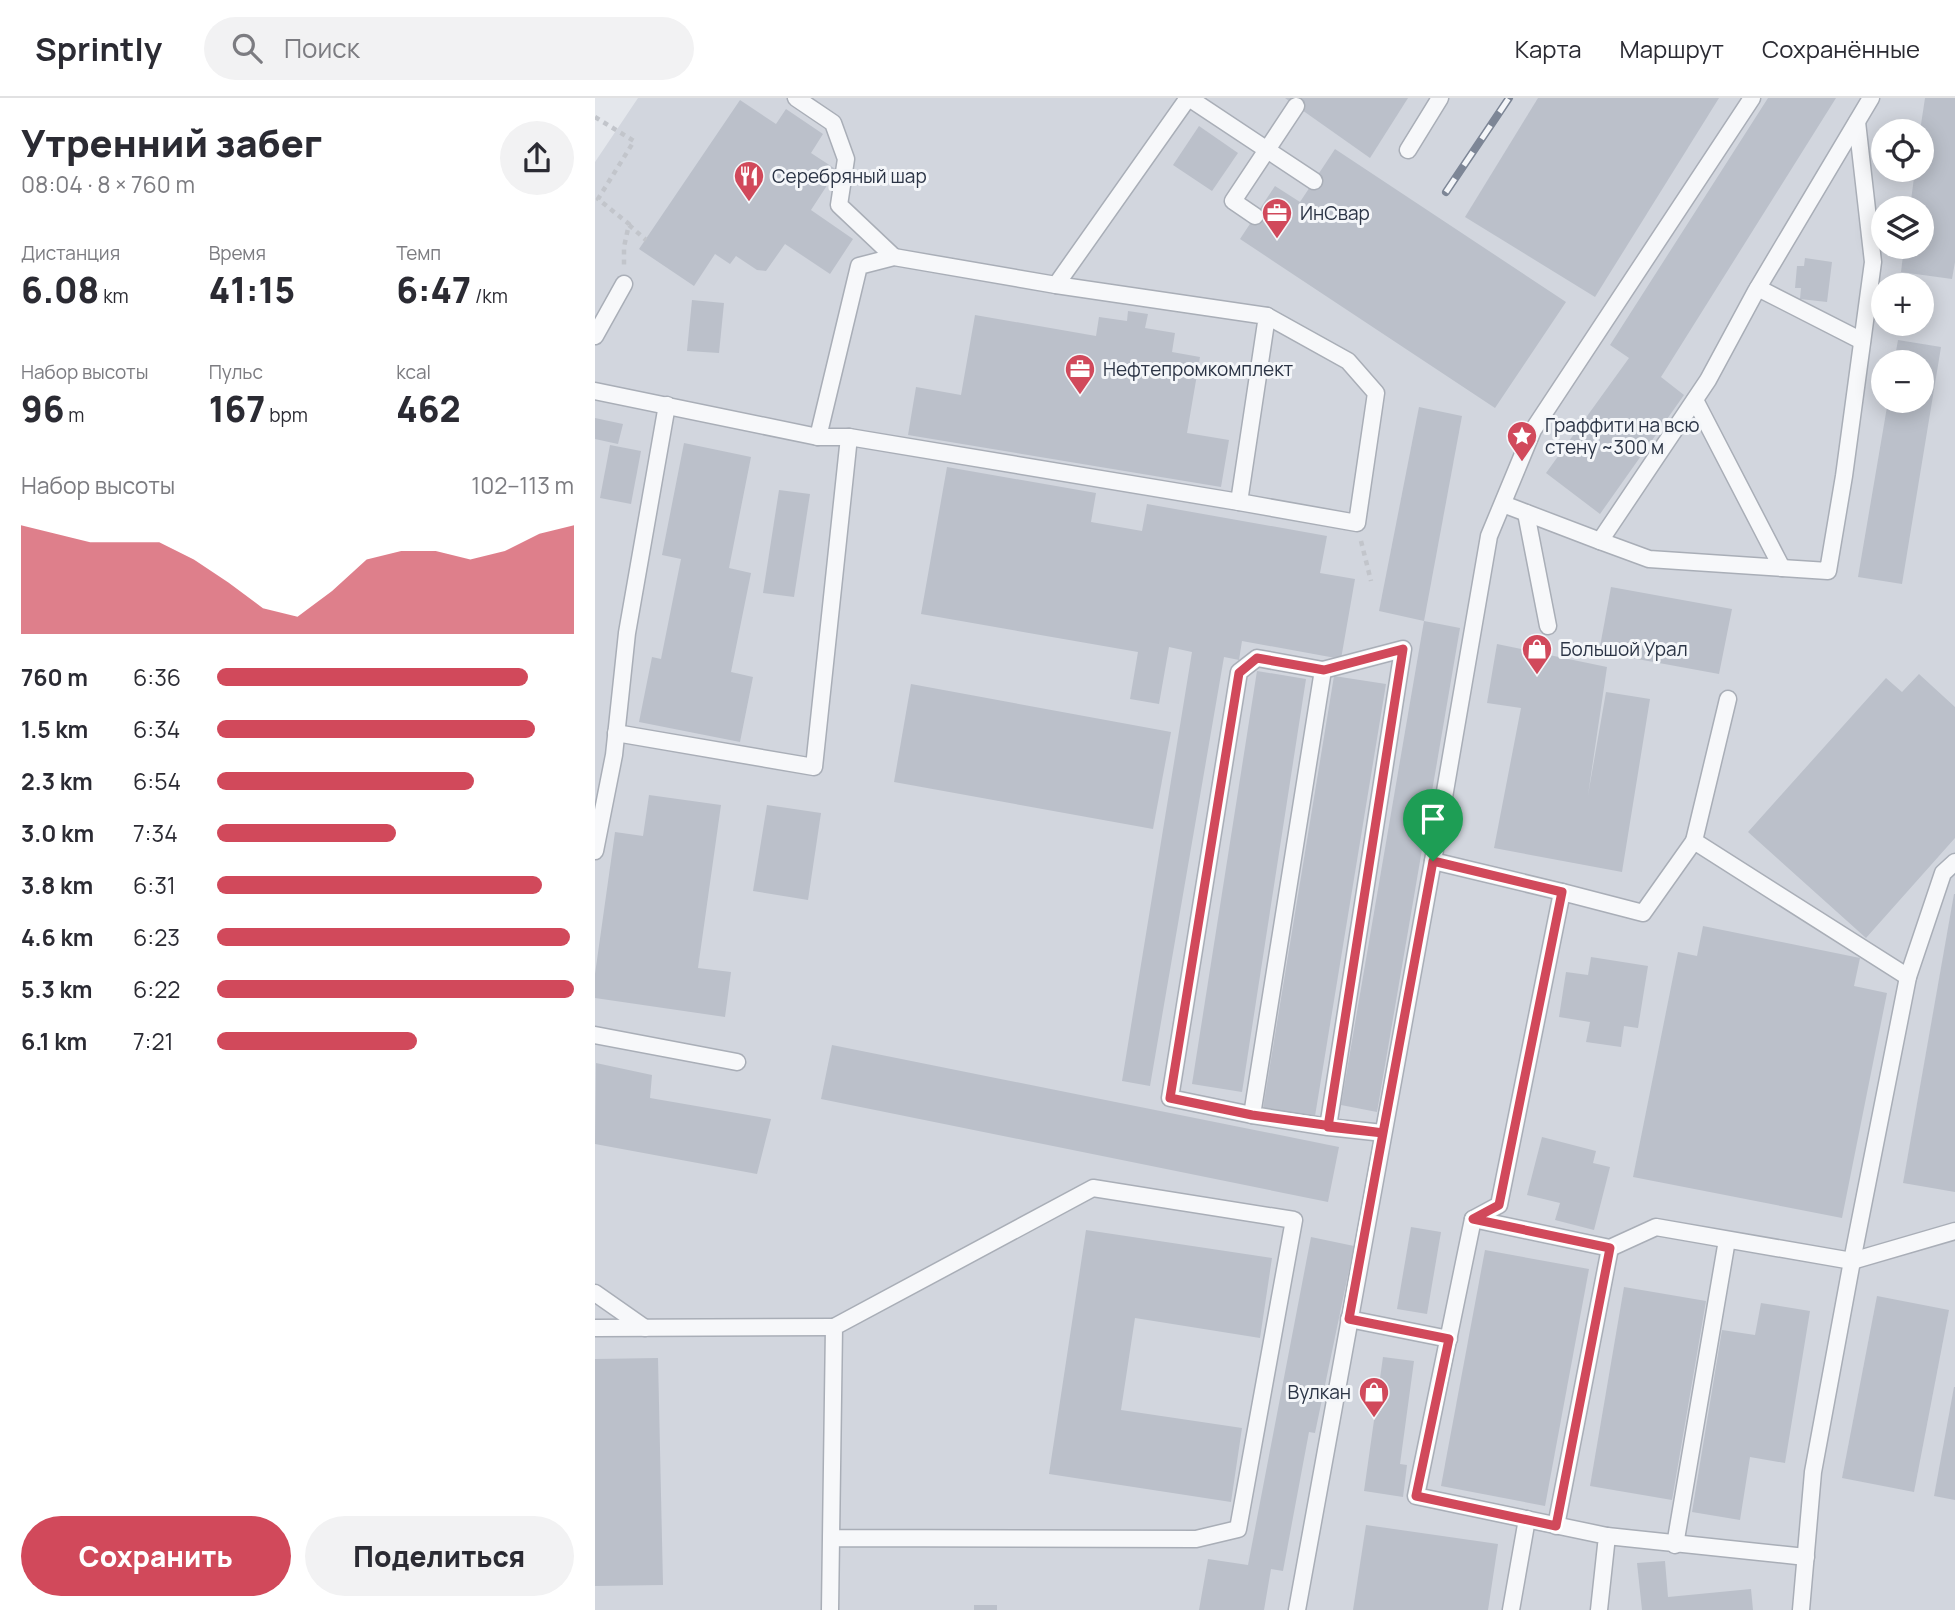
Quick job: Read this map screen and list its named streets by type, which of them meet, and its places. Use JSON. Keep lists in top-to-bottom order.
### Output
{
  "places": {
    "restaurant": ["Серебряный шар"],
    "office": ["ИнСвар", "Нефтепромкомплект"],
    "place": ["Граффити на всю стену ~300 м"],
    "shop": ["Большой Урал", "Вулкан"]
  },
  "page": {
    "header": "Sprintly",
    "search": "Поиск",
    "nav": ["Карта", "Маршрут", "Сохранённые"],
    "heading": ["Утренний забег", "08:04 · 8 × 760 m"],
    "map_buttons": ["+", "−"],
    "stats": [
      ["Дистанция", "6.08 km"],
      ["Время", "41:15"],
      ["Темп", "6:47 /km"],
      ["Набор высоты", "96 m"],
      ["Пульс", "167 bpm"],
      ["kcal", "462"]
    ],
    "chart": ["Набор высоты", "102–113 m"],
    "list": [
      {
        "name": "760 m",
        "note": "6:36"
      },
      {
        "name": "1.5 km",
        "note": "6:34"
      },
      {
        "name": "2.3 km",
        "note": "6:54"
      },
      {
        "name": "3.0 km",
        "note": "7:34"
      },
      {
        "name": "3.8 km",
        "note": "6:31"
      },
      {
        "name": "4.6 km",
        "note": "6:23"
      },
      {
        "name": "5.3 km",
        "note": "6:22"
      },
      {
        "name": "6.1 km",
        "note": "7:21"
      }
    ],
    "buttons": ["Сохранить", "Поделиться"]
  }
}
